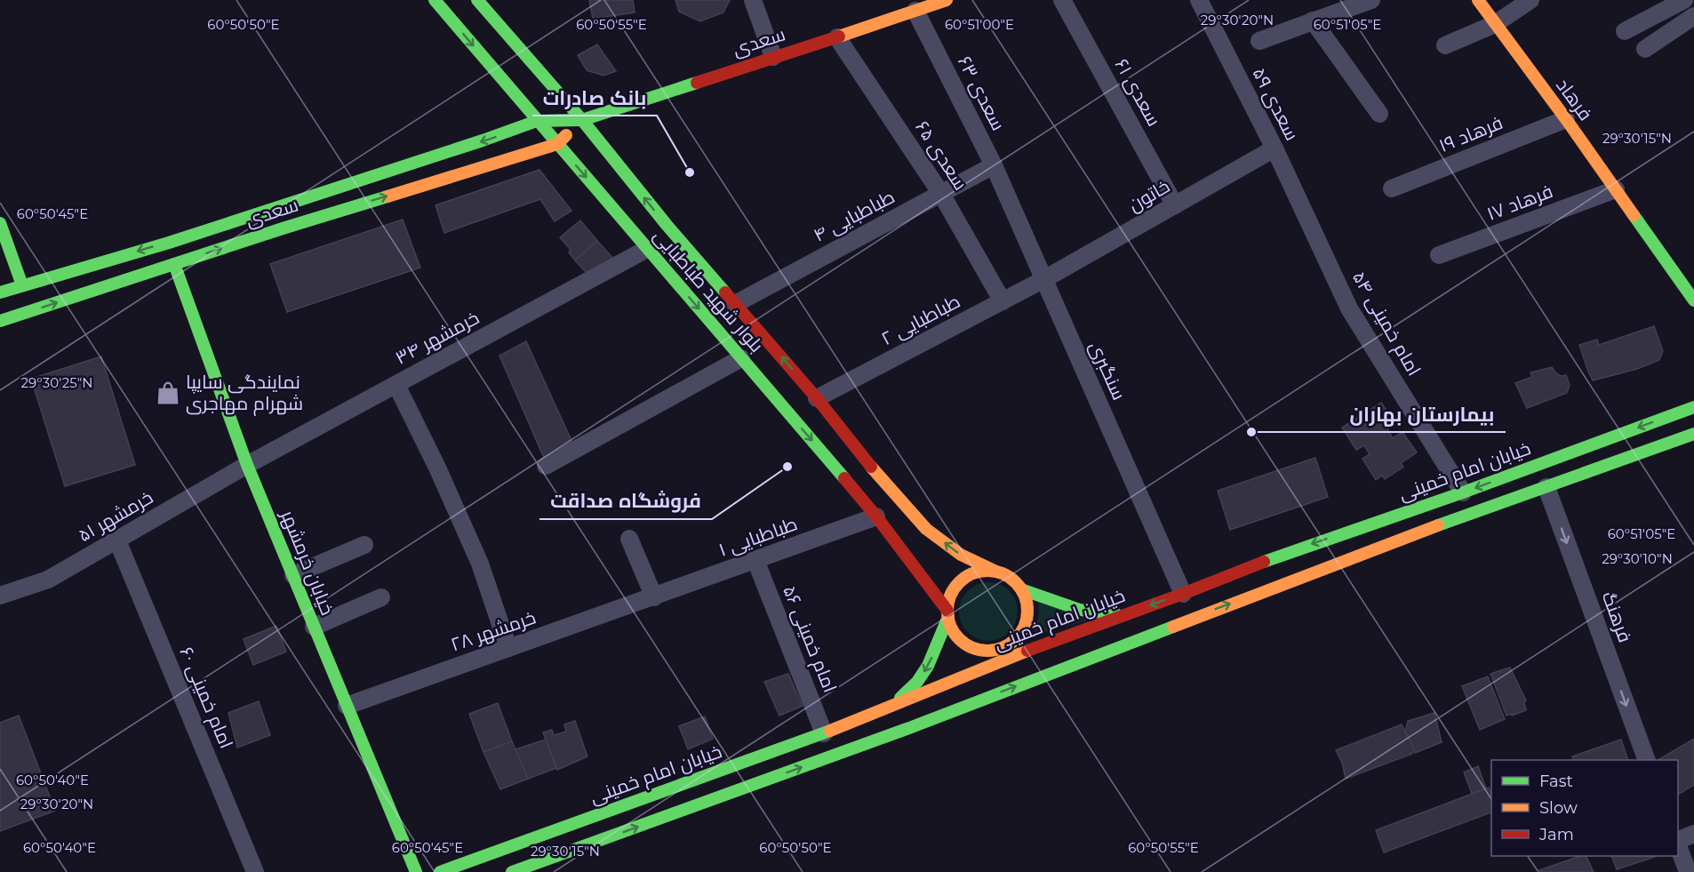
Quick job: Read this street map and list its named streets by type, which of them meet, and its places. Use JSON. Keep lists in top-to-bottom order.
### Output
{
  "streets": {
    "main road": [
      "سعدی",
      "فرهاد",
      "بلوار شهید طباطبایی",
      "خیابان امام خمینی",
      "خیابان خرمشهر"
    ],
    "street": [
      "سعدی ۶۱",
      "سعدی ۶۳",
      "سعدی ۵۹",
      "فرهاد ۱۹",
      "سعدی ۶۵",
      "خاتون",
      "فرهاد ۱۷",
      "طباطبایی ۴",
      "طباطبایی ۲",
      "امام خمینی ۵۴",
      "خرمشهر ۳۴",
      "سنگبری",
      "خرمشهر ۵۱",
      "طباطبایی ۱",
      "فرهنگ",
      "خرمشهر ۲۸",
      "امام خمینی ۵۶",
      "امام خمینی ۶۰"
    ]
  },
  "crossings": [
    ["سعدی", "سعدی ۶۳"],
    ["سعدی", "سعدی ۶۵"],
    ["سعدی", "بلوار شهید طباطبایی"],
    ["سعدی", "خیابان خرمشهر"],
    ["سعدی ۶۱", "خاتون"],
    ["سعدی ۶۳", "طباطبایی ۴"],
    ["سعدی ۶۳", "سنگبری"],
    ["فرهاد", "فرهاد ۱۹"],
    ["فرهاد", "فرهاد ۱۷"],
    ["سعدی ۵۹", "خاتون"],
    ["سعدی ۵۹", "امام خمینی ۵۴"],
    ["سعدی ۶۵", "طباطبایی ۴"],
    ["سعدی ۶۵", "طباطبایی ۲"],
    ["خاتون", "طباطبایی ۲"],
    ["خاتون", "سنگبری"],
    ["طباطبایی ۴", "بلوار شهید طباطبایی"],
    ["طباطبایی ۴", "سنگبری"],
    ["بلوار شهید طباطبایی", "طباطبایی ۲"],
    ["بلوار شهید طباطبایی", "خرمشهر ۳۴"],
    ["بلوار شهید طباطبایی", "طباطبایی ۱"],
    ["طباطبایی ۲", "سنگبری"],
    ["امام خمینی ۵۴", "خیابان امام خمینی"],
    ["خرمشهر ۳۴", "خرمشهر ۵۱"],
    ["خرمشهر ۳۴", "خیابان خرمشهر"],
    ["سنگبری", "خیابان امام خمینی"],
    ["خیابان امام خمینی", "امام خمینی ۵۶"],
    ["خرمشهر ۵۱", "خیابان خرمشهر"],
    ["خرمشهر ۵۱", "امام خمینی ۶۰"],
    ["طباطبایی ۱", "خرمشهر ۲۸"],
    ["طباطبایی ۱", "امام خمینی ۵۶"],
    ["خیابان خرمشهر", "خرمشهر ۲۸"]
  ],
  "one_way": ["فرهنگ"],
  "places": {
    "other": ["بانک صادرات", "بیمارستان بهاران", "فروشگاه صداقت"],
    "shop": ["نمایندگی سایپا شهرام مهاجری"]
  },
  "legend": ["Fast", "Slow", "Jam"],
  "coordinates": [
    "29°30'20\"N",
    "60°50'50\"E",
    "60°50'55\"E",
    "60°51'00\"E",
    "60°51'05\"E",
    "29°30'15\"N",
    "60°50'45\"E",
    "29°30'25\"N",
    "29°30'10\"N",
    "60°50'40\"E"
  ]
}
